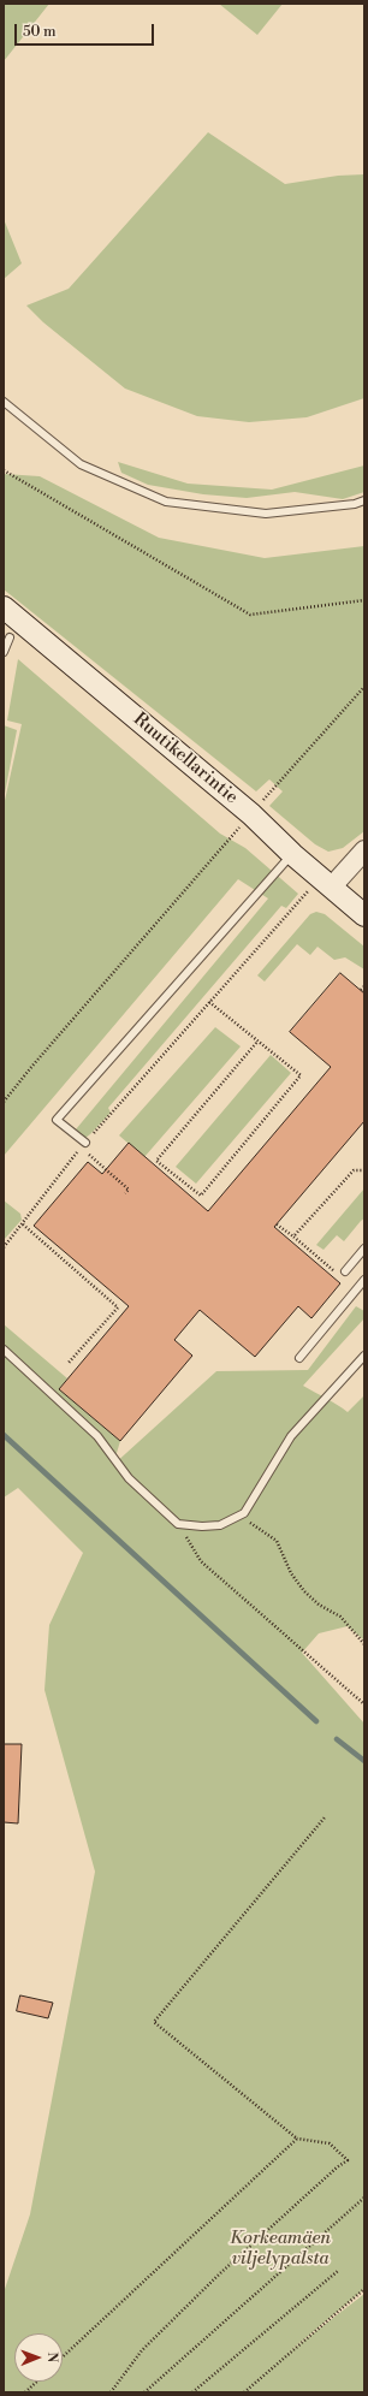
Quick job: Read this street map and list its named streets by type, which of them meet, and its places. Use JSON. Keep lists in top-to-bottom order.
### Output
{
  "streets": {
    "main road": ["Ruutikellarintie"]
  },
  "parks": ["Korkeamäen viljelypalsta"],
  "scale_bar": "50 m",
  "north": "right"
}
